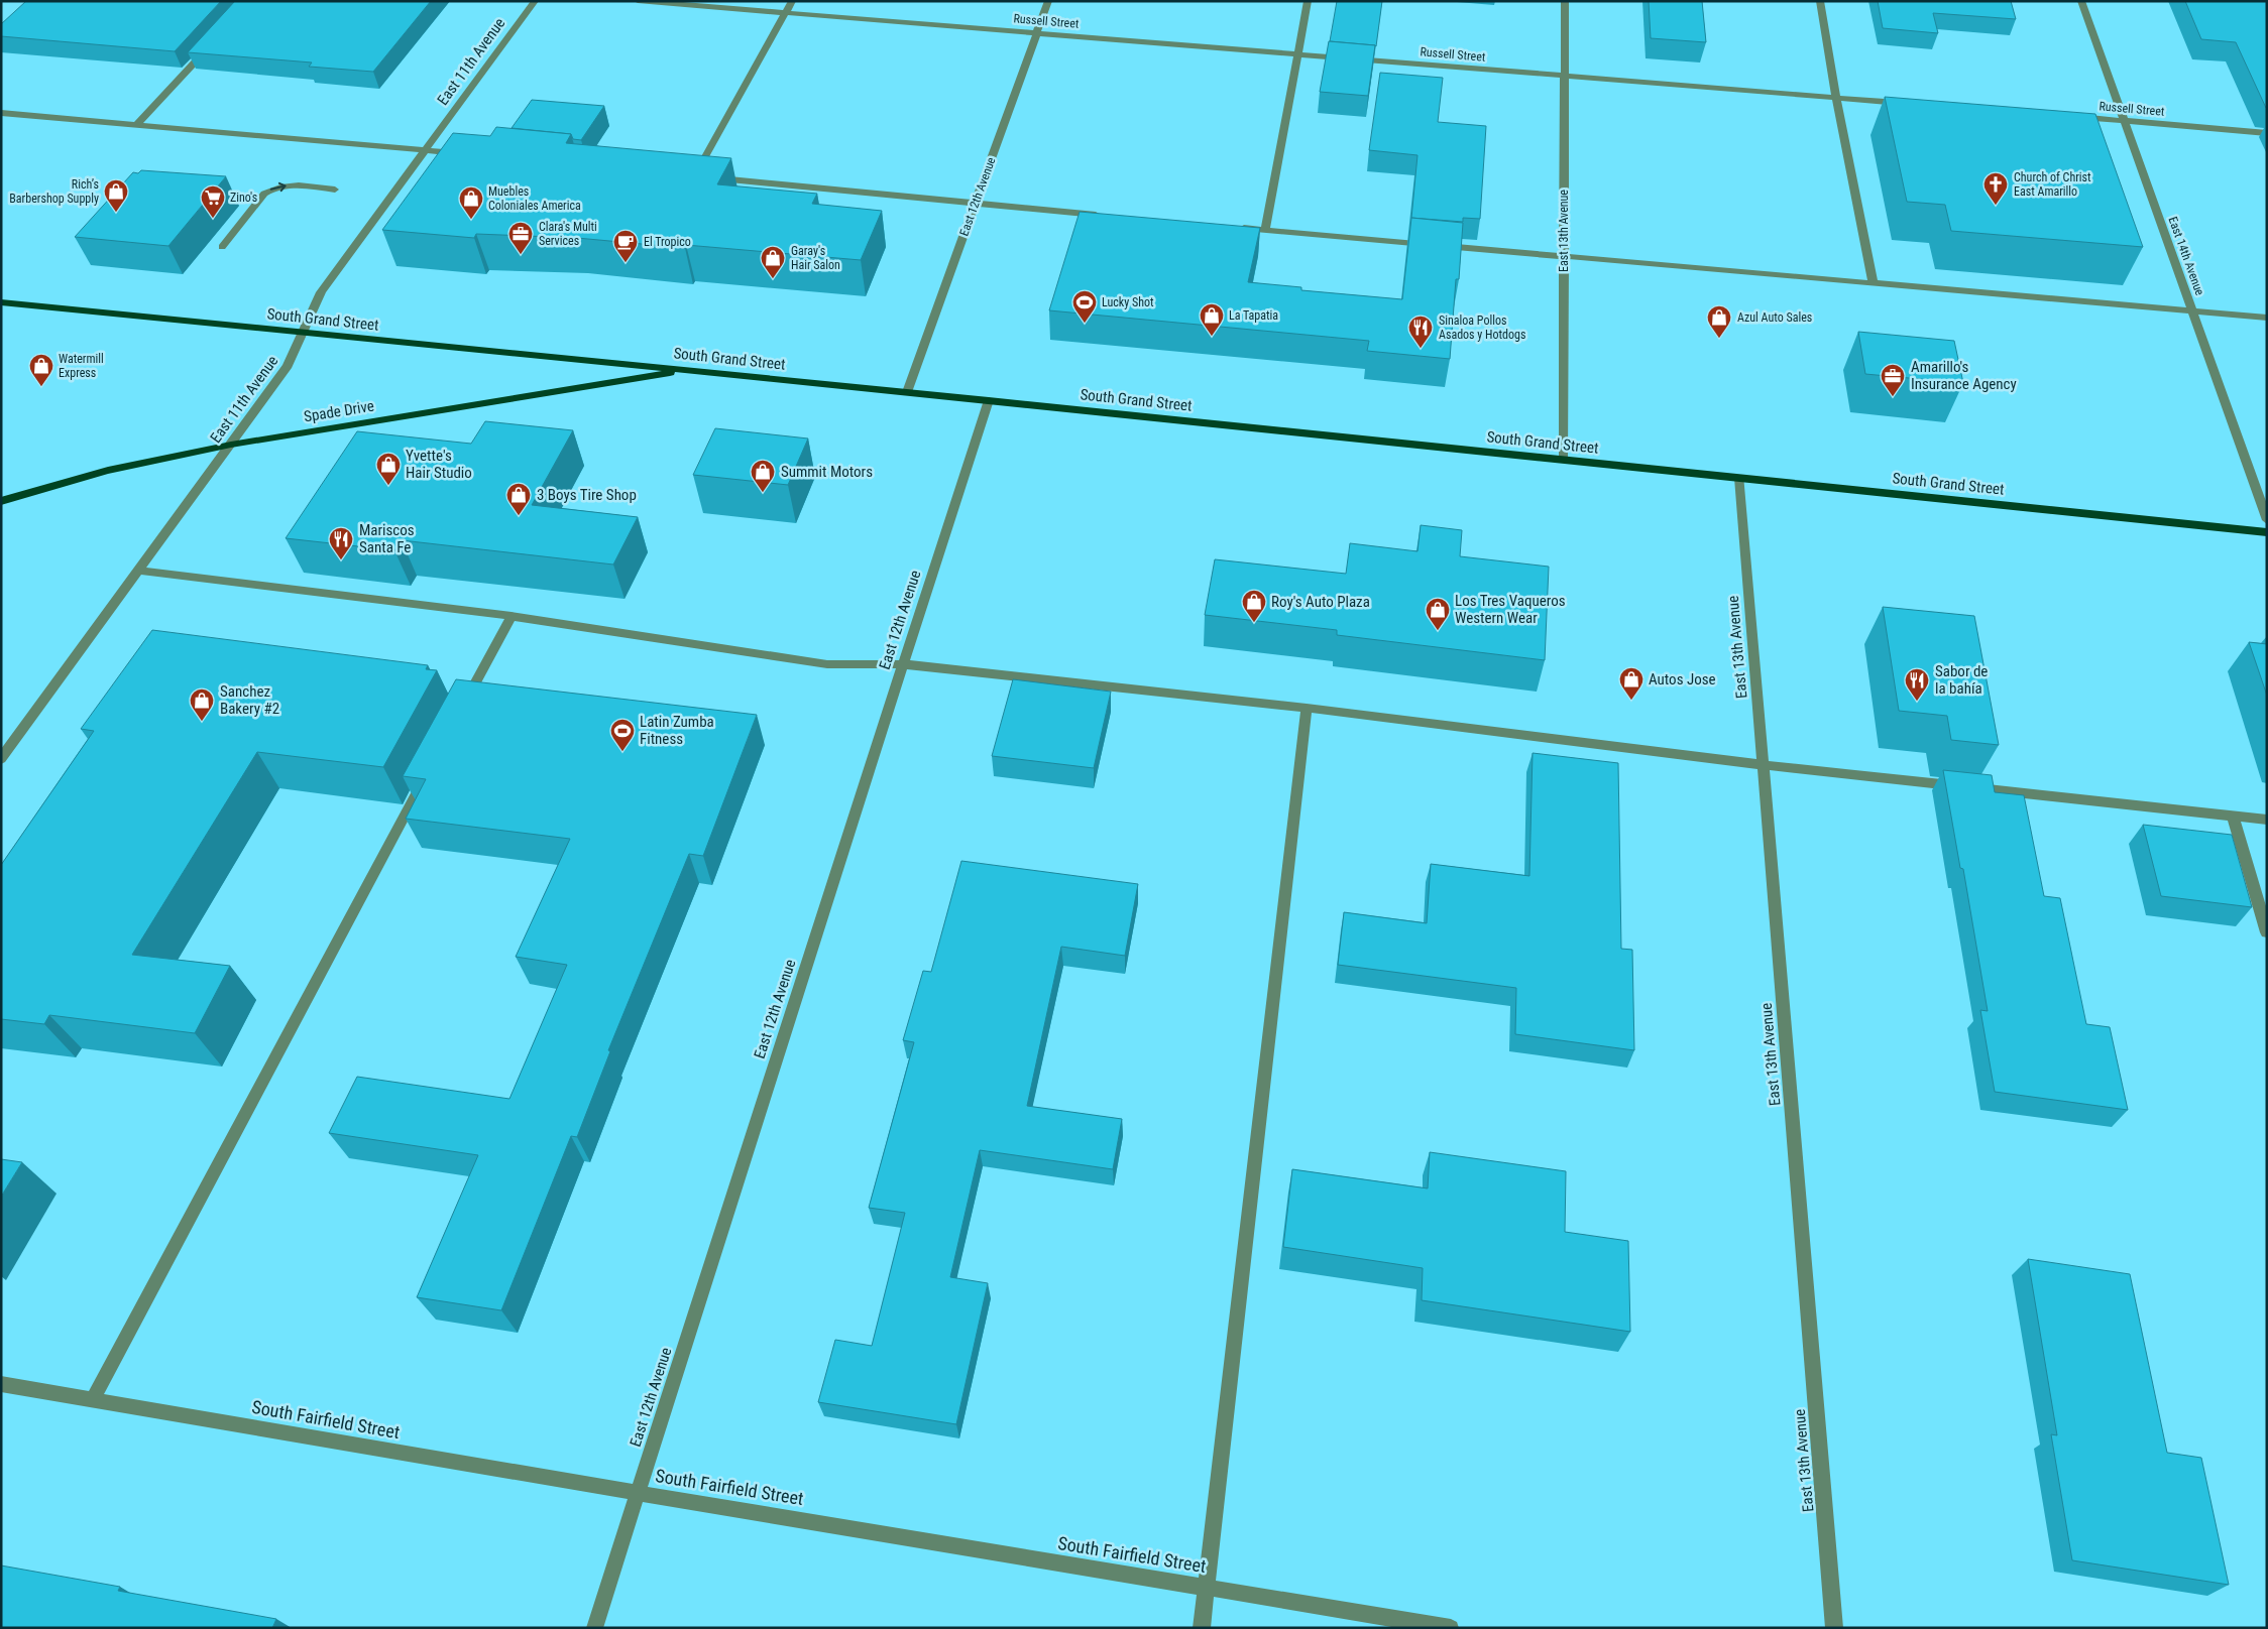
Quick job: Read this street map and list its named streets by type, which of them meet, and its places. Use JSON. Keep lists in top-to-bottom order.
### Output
{
  "streets": {
    "main road": ["South Grand Street", "Spade Drive"],
    "street": [
      "Russell Street",
      "East 11th Avenue",
      "East 12th Avenue",
      "East 13th Avenue",
      "East 14th Avenue",
      "South Fairfield Street"
    ]
  },
  "crossings": [
    ["Russell Street", "East 12th Avenue"],
    ["Russell Street", "East 13th Avenue"],
    ["Russell Street", "East 14th Avenue"],
    ["East 11th Avenue", "South Grand Street"],
    ["East 11th Avenue", "Spade Drive"],
    ["East 12th Avenue", "South Grand Street"],
    ["East 12th Avenue", "South Fairfield Street"],
    ["East 13th Avenue", "South Grand Street"],
    ["South Grand Street", "Spade Drive"]
  ],
  "places": {
    "church": ["Church of Christ East Amarillo"],
    "shop": [
      "Rich’s Barbershop Supply",
      "Muebles Coloniales America",
      "Garay's Hair Salon",
      "La Tapatia",
      "Azul Auto Sales",
      "Watermill Express",
      "Yvette's Hair Studio",
      "Summit Motors",
      "3 Boys Tire Shop",
      "Roy's Auto Plaza",
      "Los Tres Vaqueros Western Wear",
      "Autos Jose",
      "Sanchez Bakery #2"
    ],
    "supermarket": ["Zino's"],
    "office": ["Clara's Multi Services", "Amarillo's Insurance Agency"],
    "cafe": ["El Tropico"],
    "sports": ["Lucky Shot", "Latin Zumba Fitness"],
    "restaurant": ["Sinaloa Pollos Asados y Hotdogs", "Mariscos Santa Fe", "Sabor de la bahía"]
  }
}
